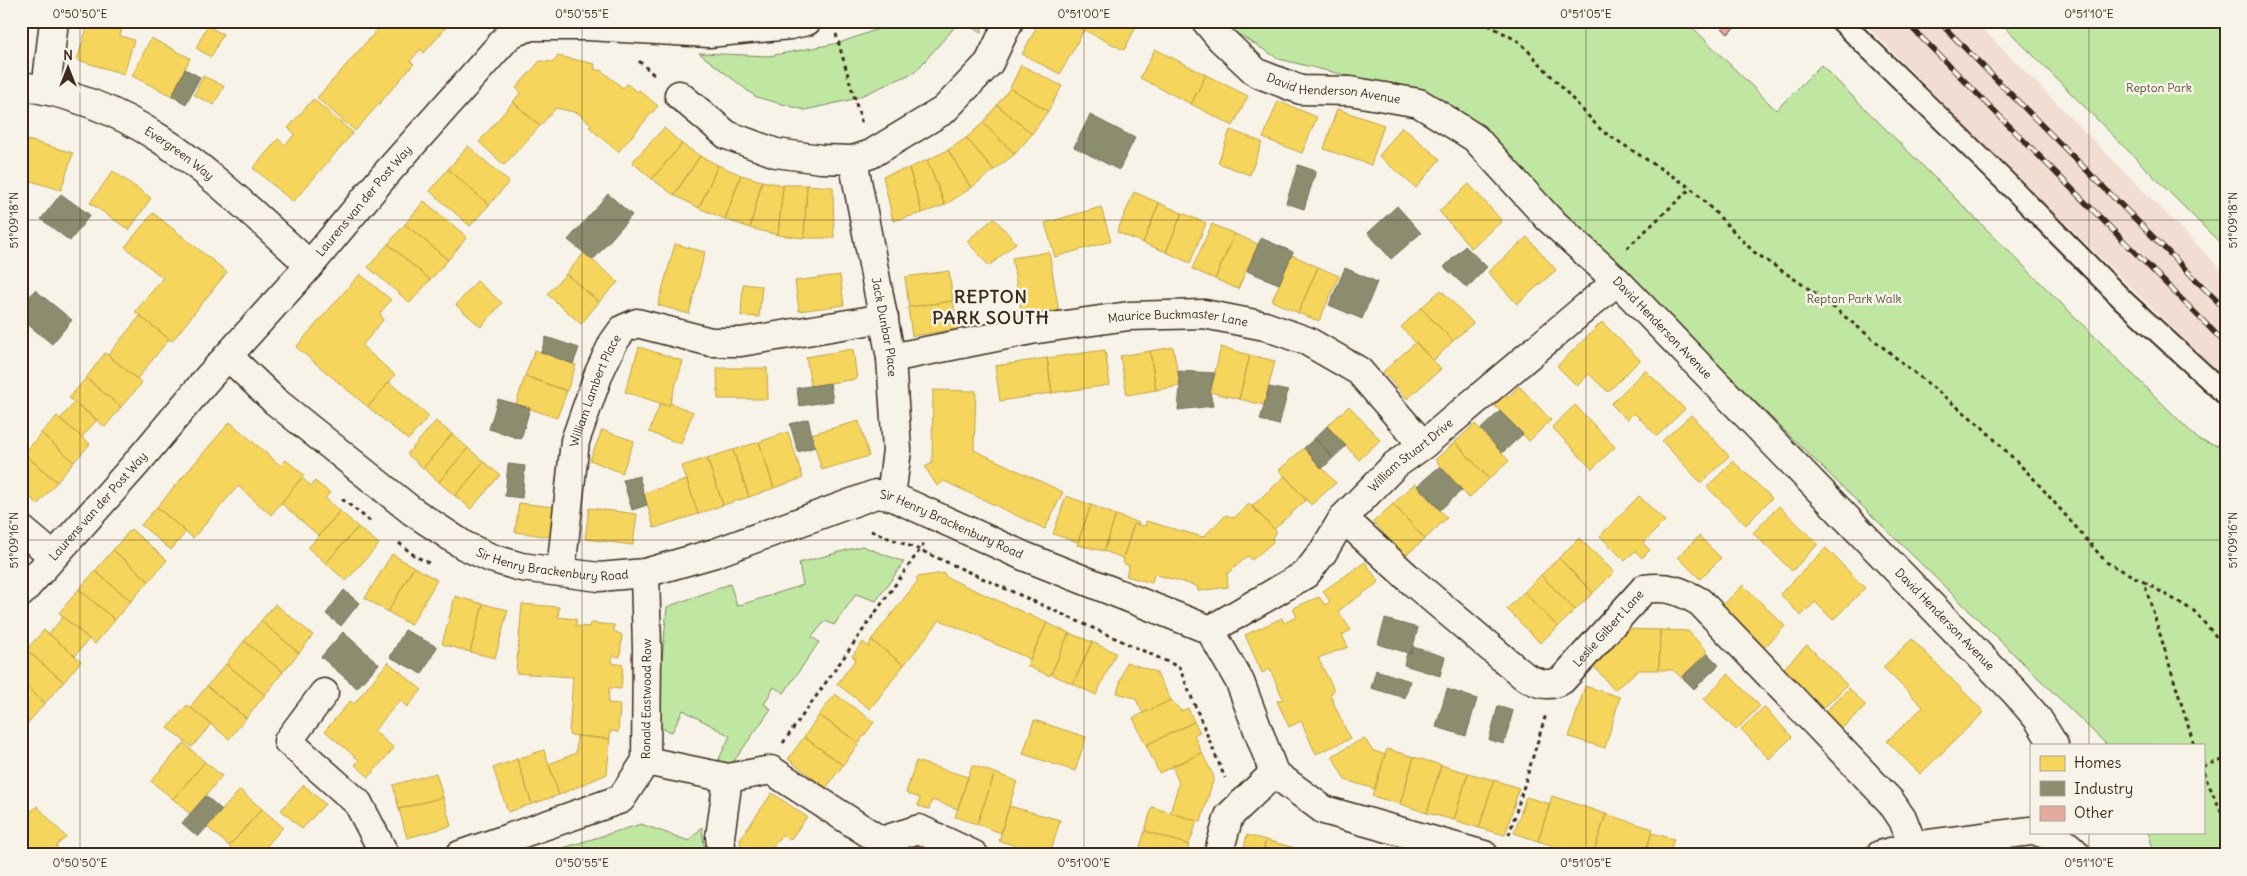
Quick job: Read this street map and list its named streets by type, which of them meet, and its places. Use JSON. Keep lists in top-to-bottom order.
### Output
{
  "streets": {
    "street": [
      "David Henderson Avenue",
      "Evergreen Way",
      "Laurens van der Post Way",
      "Maurice Buckmaster Lane",
      "Jack Dunbar Place",
      "William Lambert Place",
      "William Stuart Drive",
      "Sir Henry Brackenbury Road",
      "Leslie Gilbert Lane",
      "Ronald Eastwood Row"
    ]
  },
  "crossings": [
    ["David Henderson Avenue", "William Stuart Drive"],
    ["Evergreen Way", "Laurens van der Post Way"],
    ["Laurens van der Post Way", "Sir Henry Brackenbury Road"],
    ["Maurice Buckmaster Lane", "Jack Dunbar Place"],
    ["Maurice Buckmaster Lane", "William Stuart Drive"],
    ["Jack Dunbar Place", "William Lambert Place"],
    ["Jack Dunbar Place", "Sir Henry Brackenbury Road"],
    ["William Lambert Place", "Sir Henry Brackenbury Road"],
    ["William Stuart Drive", "Sir Henry Brackenbury Road"],
    ["Sir Henry Brackenbury Road", "Ronald Eastwood Row"]
  ],
  "districts": ["REPTON PARK SOUTH"],
  "parks": ["Repton Park", "Repton Park Walk"],
  "legend": ["Homes", "Industry", "Other"],
  "north": "top",
  "coordinates": [
    "0°50'50\"E",
    "0°50'55\"E",
    "0°51'00\"E",
    "0°51'05\"E",
    "0°51'10\"E",
    "51°09'18\"N",
    "51°09'16\"N"
  ]
}
